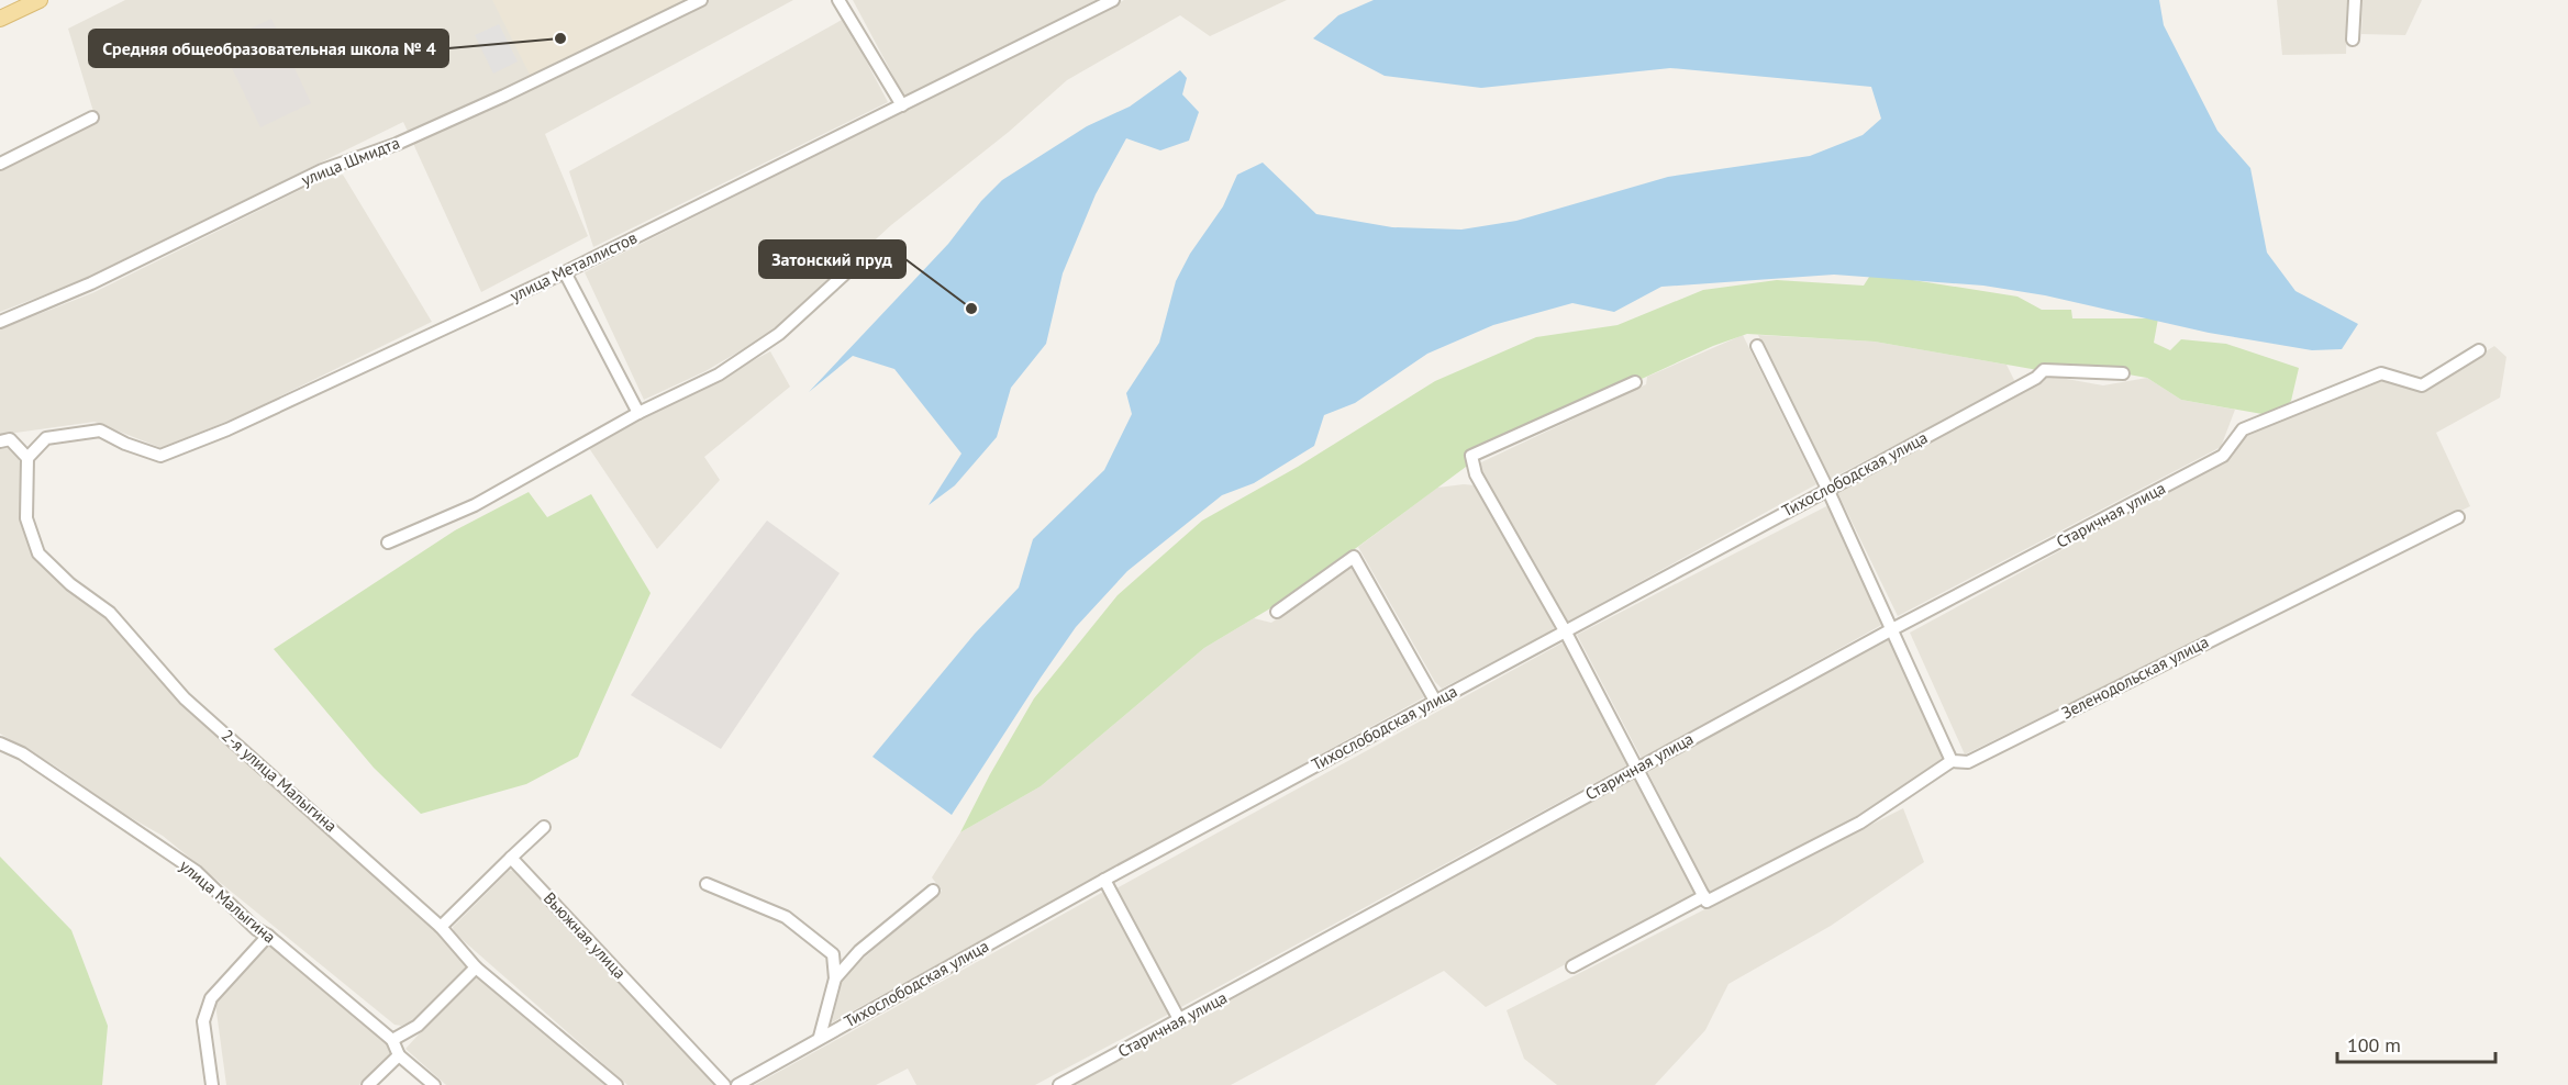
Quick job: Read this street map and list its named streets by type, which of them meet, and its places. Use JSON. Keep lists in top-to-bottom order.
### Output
{
  "streets": {
    "street": [
      "улица Шмидта",
      "улица Металлистов",
      "Тихослободская улица",
      "Старичная улица",
      "Зеленодольская улица",
      "2-я улица Малыгина",
      "улица Малыгина",
      "Вьюжная улица"
    ]
  },
  "crossings": [
    ["улица Металлистов", "2-я улица Малыгина"]
  ],
  "places": ["Средняя общеобразовательная школа № 4", "Затонский пруд"],
  "scale_bar": "100 m"
}
